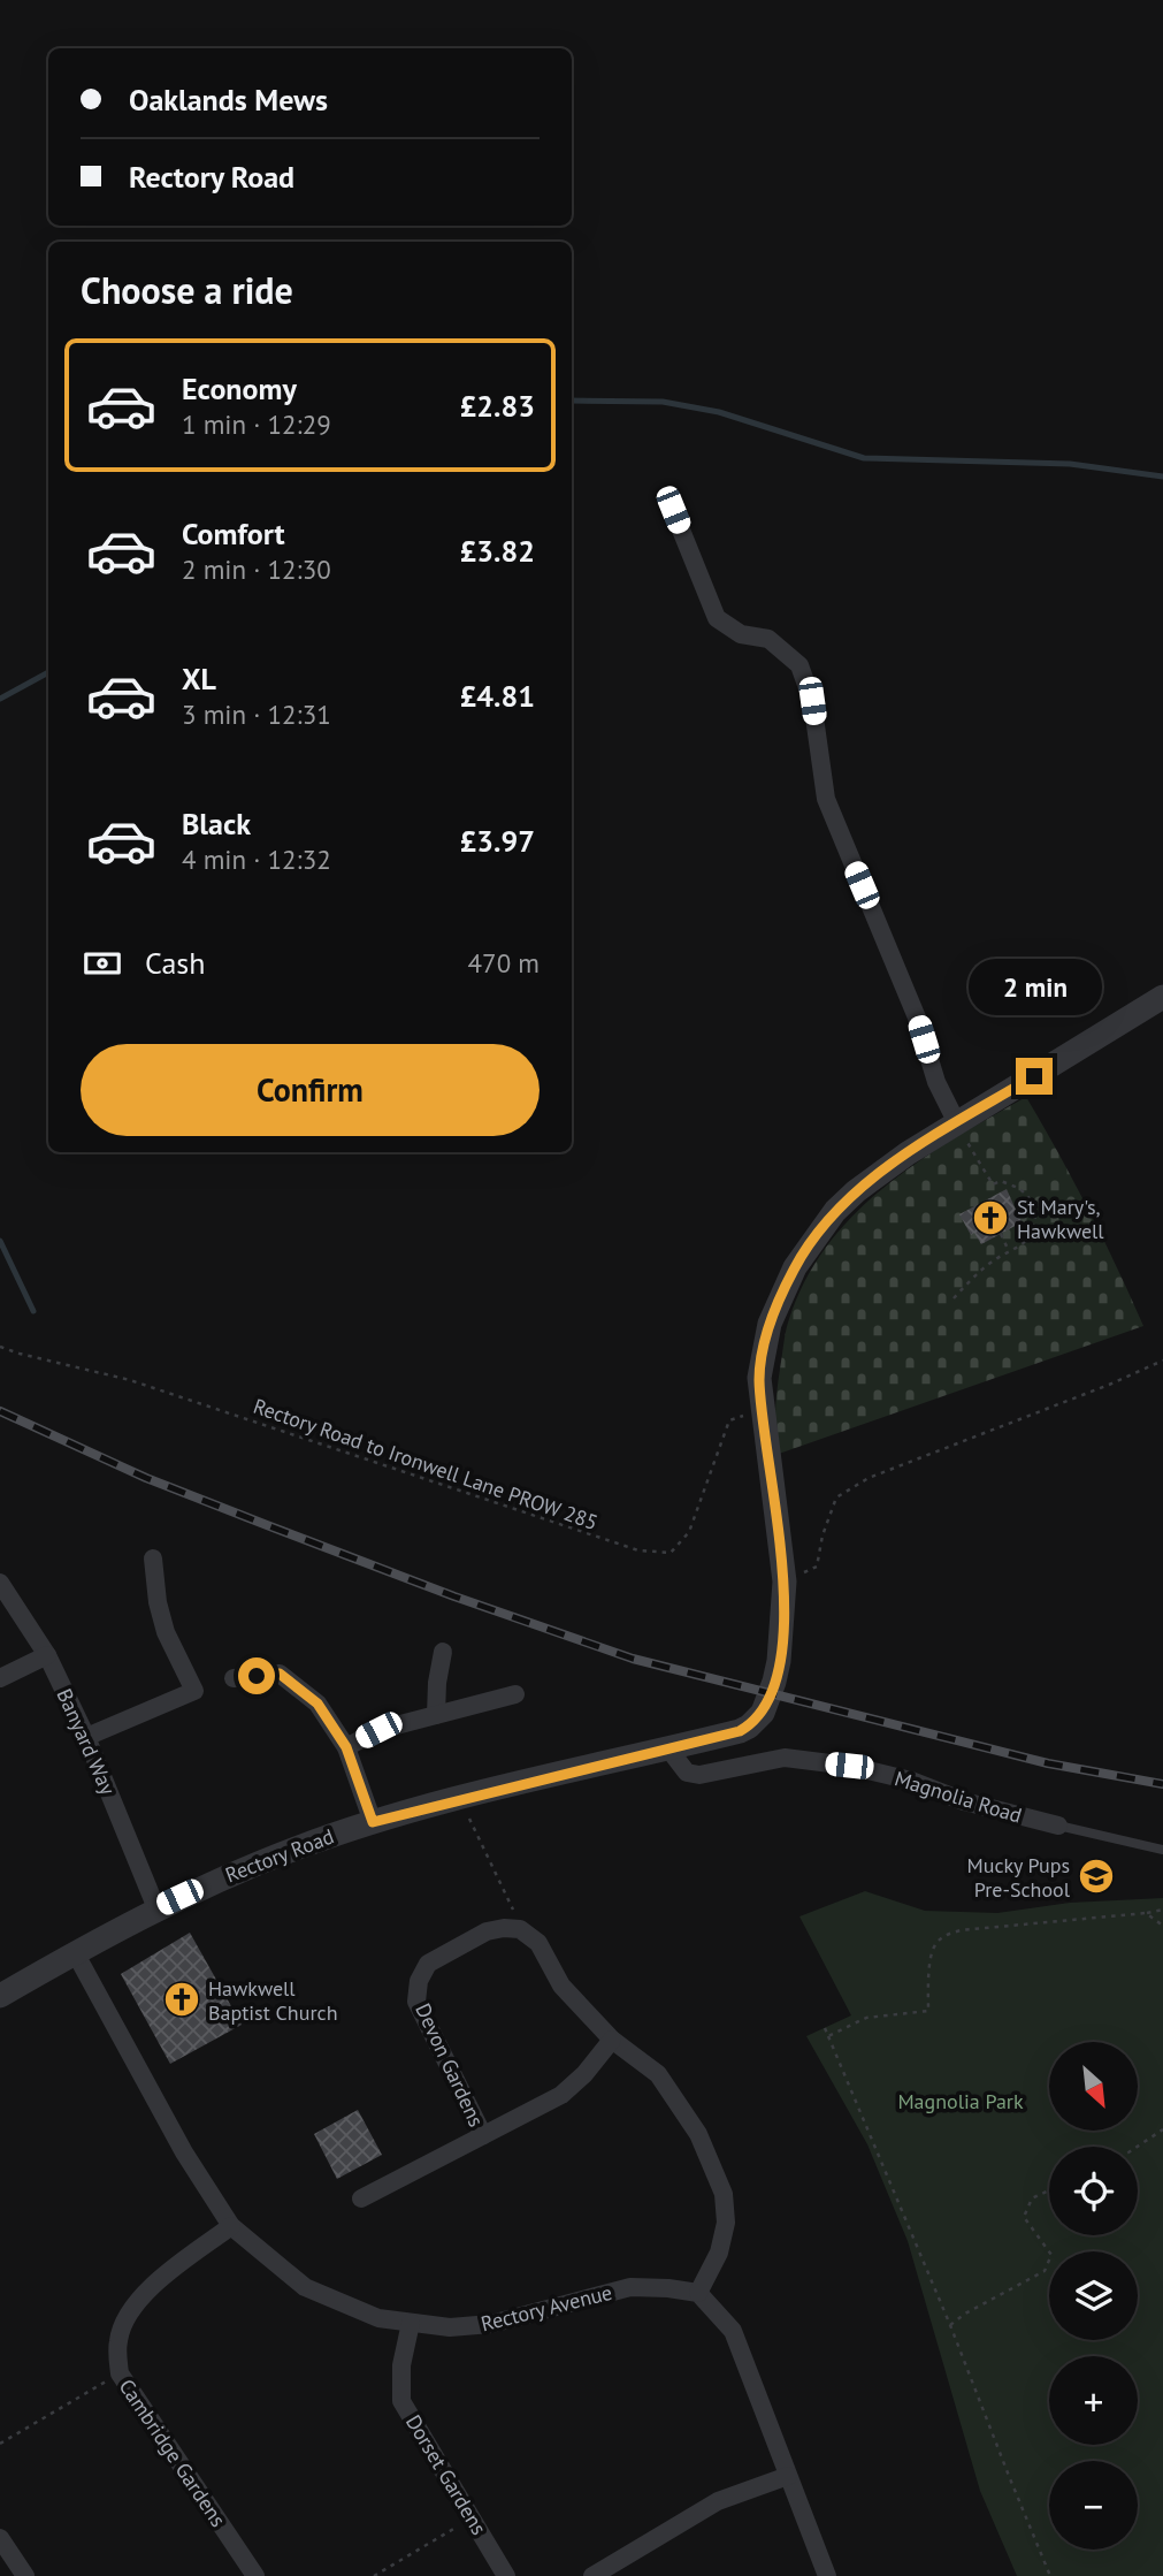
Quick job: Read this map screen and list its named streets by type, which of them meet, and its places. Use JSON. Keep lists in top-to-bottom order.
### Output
{
  "streets": {
    "street": [
      "Banyard Way",
      "Magnolia Road",
      "Rectory Road",
      "Devon Gardens",
      "Rectory Avenue",
      "Cambridge Gardens",
      "Dorset Gardens"
    ],
    "path": ["Rectory Road to Ironwell Lane PROW 285"]
  },
  "crossings": [
    ["Rectory Road to Ironwell Lane PROW 285", "Rectory Road"],
    ["Banyard Way", "Rectory Road"],
    ["Magnolia Road", "Rectory Road"],
    ["Rectory Road", "Rectory Avenue"],
    ["Rectory Avenue", "Cambridge Gardens"],
    ["Rectory Avenue", "Dorset Gardens"]
  ],
  "parks": ["Magnolia Park"],
  "places": {
    "church": ["St Mary's, Hawkwell", "Hawkwell Baptist Church"],
    "school or university": ["Mucky Pups Pre-School"]
  },
  "north": "bottom right",
  "page": {
    "banner": ["Oaklands Mews", "Rectory Road"],
    "heading": "Choose a ride",
    "list": [
      {
        "name": "Economy",
        "note": "1 min · 12:29",
        "value": "£2.83"
      },
      {
        "name": "Comfort",
        "note": "2 min · 12:30",
        "value": "£3.82"
      },
      {
        "name": "XL",
        "note": "3 min · 12:31",
        "value": "£4.81"
      },
      {
        "name": "Black",
        "note": "4 min · 12:32",
        "value": "£3.97"
      }
    ],
    "pay": ["Cash", "470 m"],
    "bubble": "2 min",
    "buttons": "Confirm",
    "map_buttons": ["+", "−"]
  }
}
